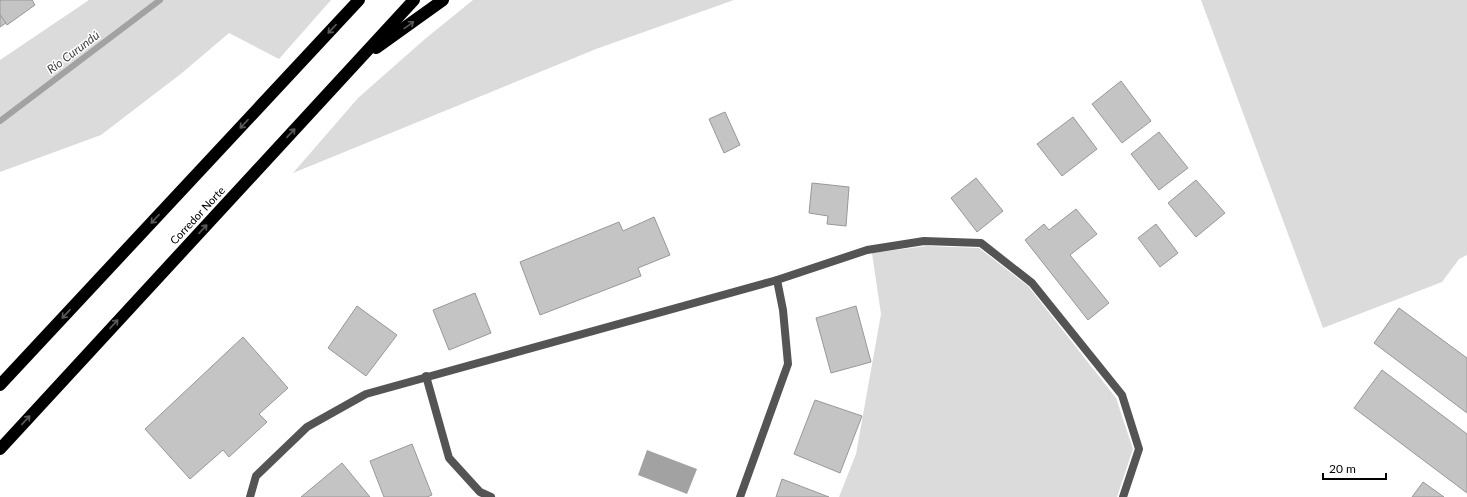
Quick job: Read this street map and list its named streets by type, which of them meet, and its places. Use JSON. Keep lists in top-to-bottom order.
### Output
{
  "streets": {
    "highway": ["Corredor Norte"]
  },
  "water": ["Río Curundú"],
  "scale_bar": "20 m"
}
